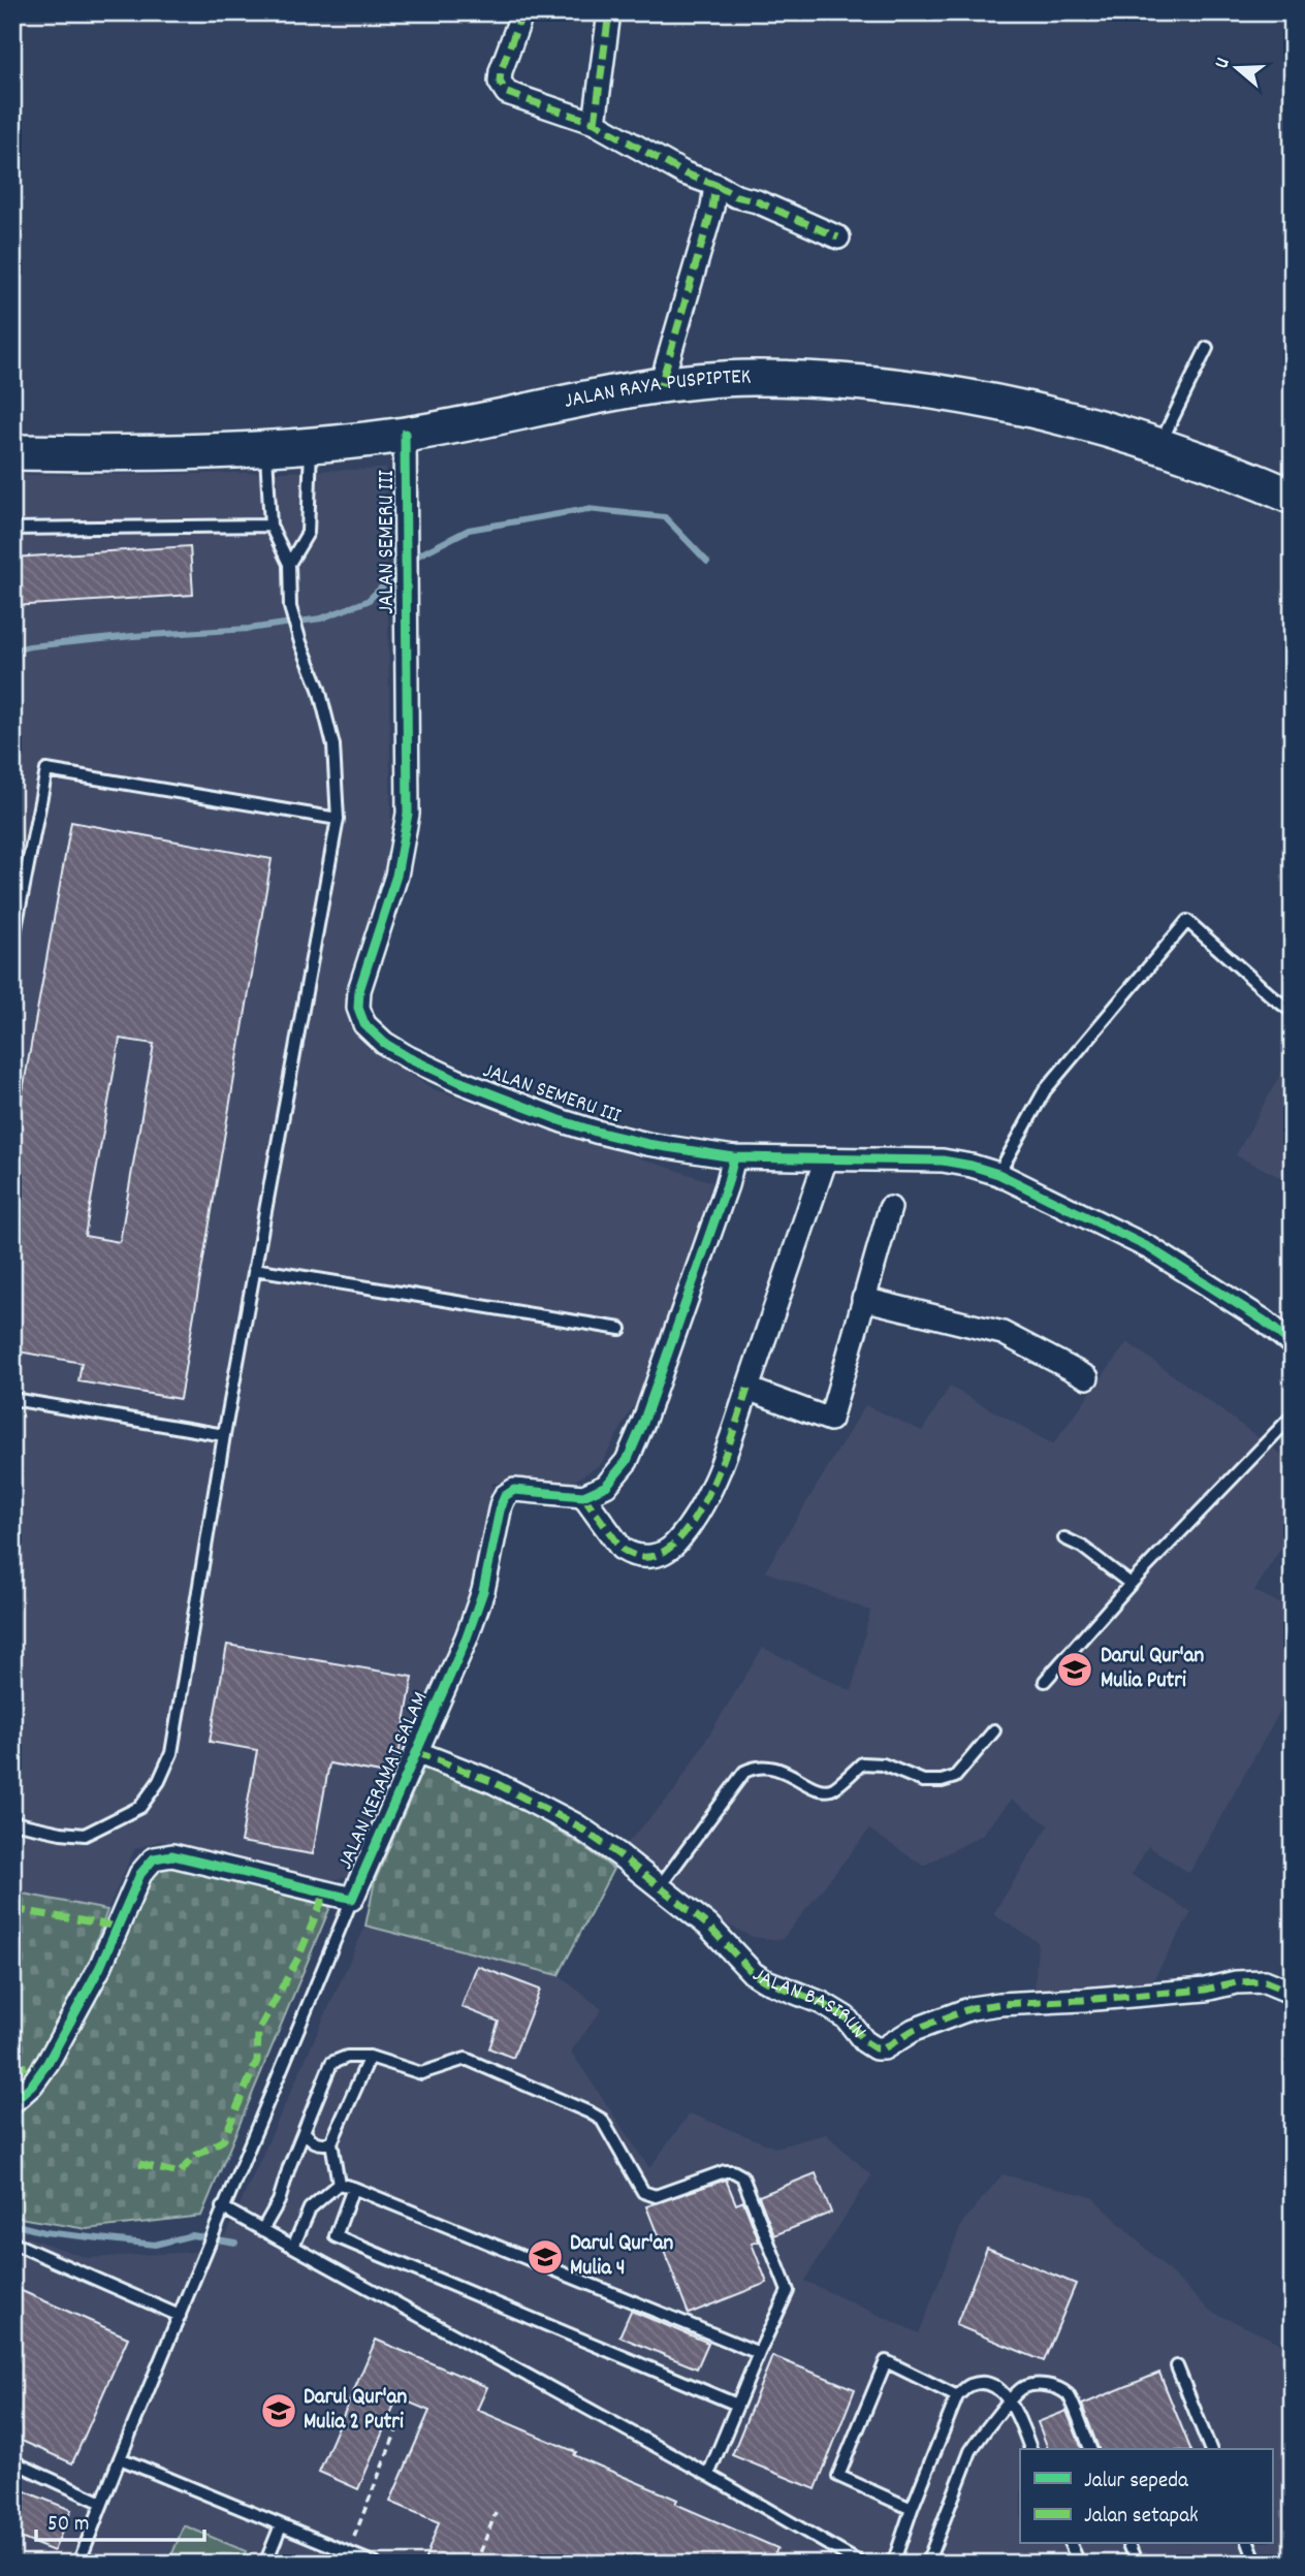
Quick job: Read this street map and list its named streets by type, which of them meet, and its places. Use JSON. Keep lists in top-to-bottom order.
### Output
{
  "streets": {
    "main road": ["JALAN RAYA PUSPIPTEK"],
    "street": ["JALAN SEMERU III", "JALAN KERAMAT SALAM", "JALAN BASIRUN"]
  },
  "crossings": [
    ["JALAN RAYA PUSPIPTEK", "JALAN SEMERU III"],
    ["JALAN KERAMAT SALAM", "JALAN BASIRUN"]
  ],
  "places": {
    "school or university": ["Darul Qur'an Mulia Putri", "Darul Qur'an Mulia 4", "Darul Qur'an Mulia 2 Putri"]
  },
  "legend": ["Jalur sepeda", "Jalan setapak"],
  "scale_bar": "50 m",
  "north": "left"
}
